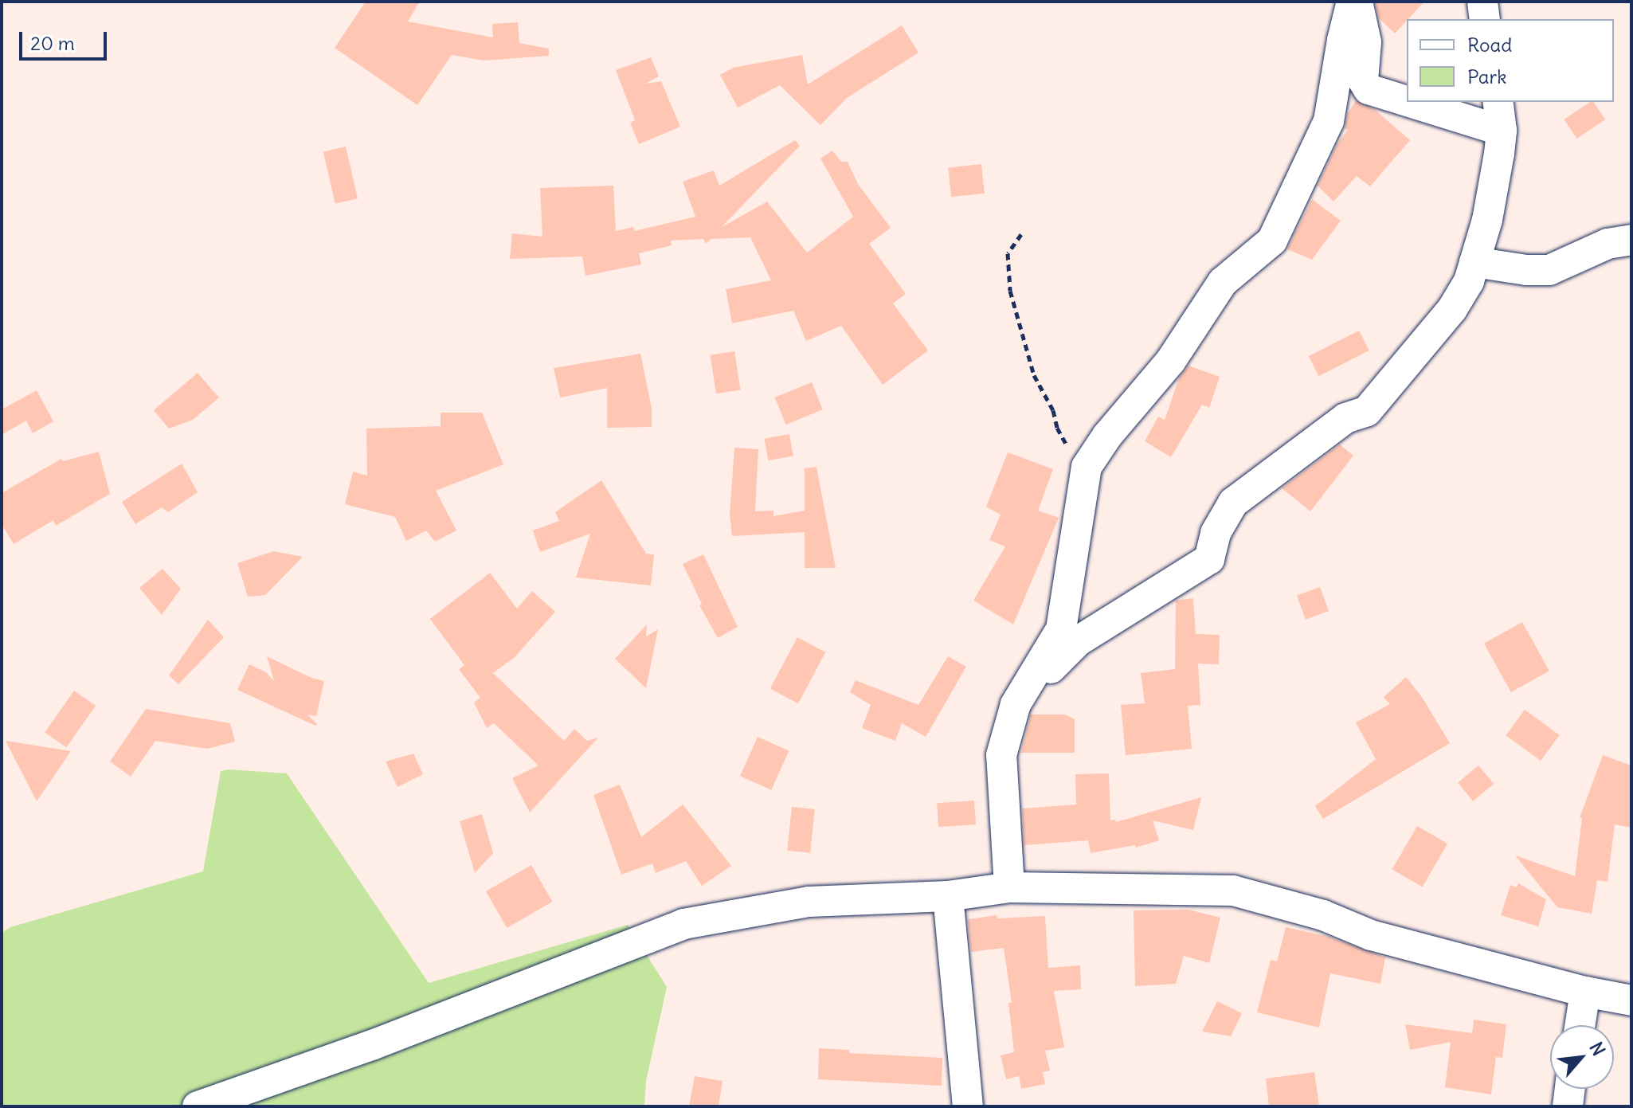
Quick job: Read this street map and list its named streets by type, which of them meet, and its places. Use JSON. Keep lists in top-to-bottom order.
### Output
{
  "legend": ["Road", "Park"],
  "scale_bar": "20 m",
  "north": "top right"
}
